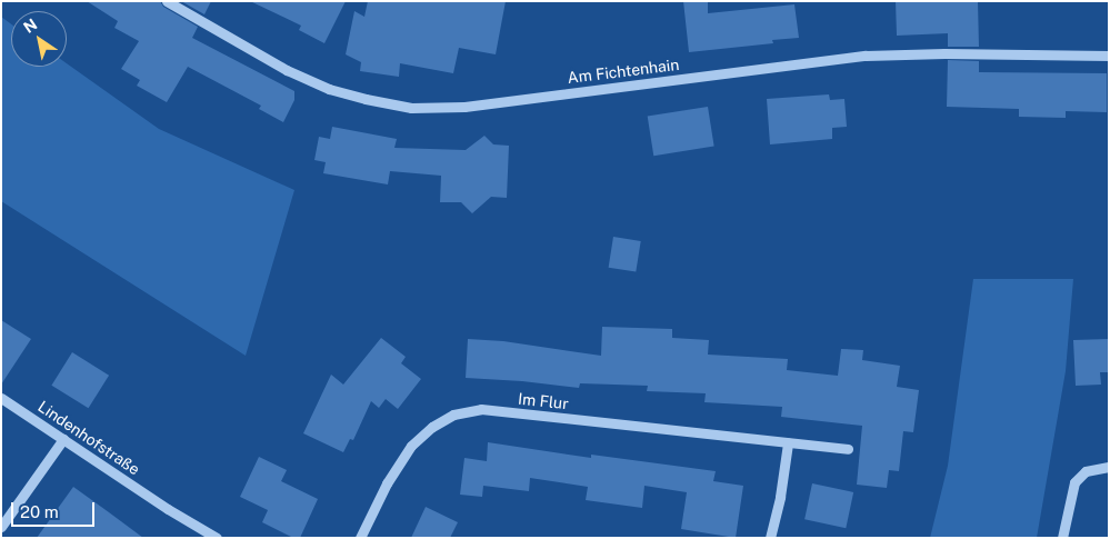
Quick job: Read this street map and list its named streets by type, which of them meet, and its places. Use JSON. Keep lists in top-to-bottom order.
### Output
{
  "streets": {
    "street": ["Am Fichtenhain", "Im Flur", "Lindenhofstraße"]
  },
  "scale_bar": "20 m",
  "north": "top left"
}
